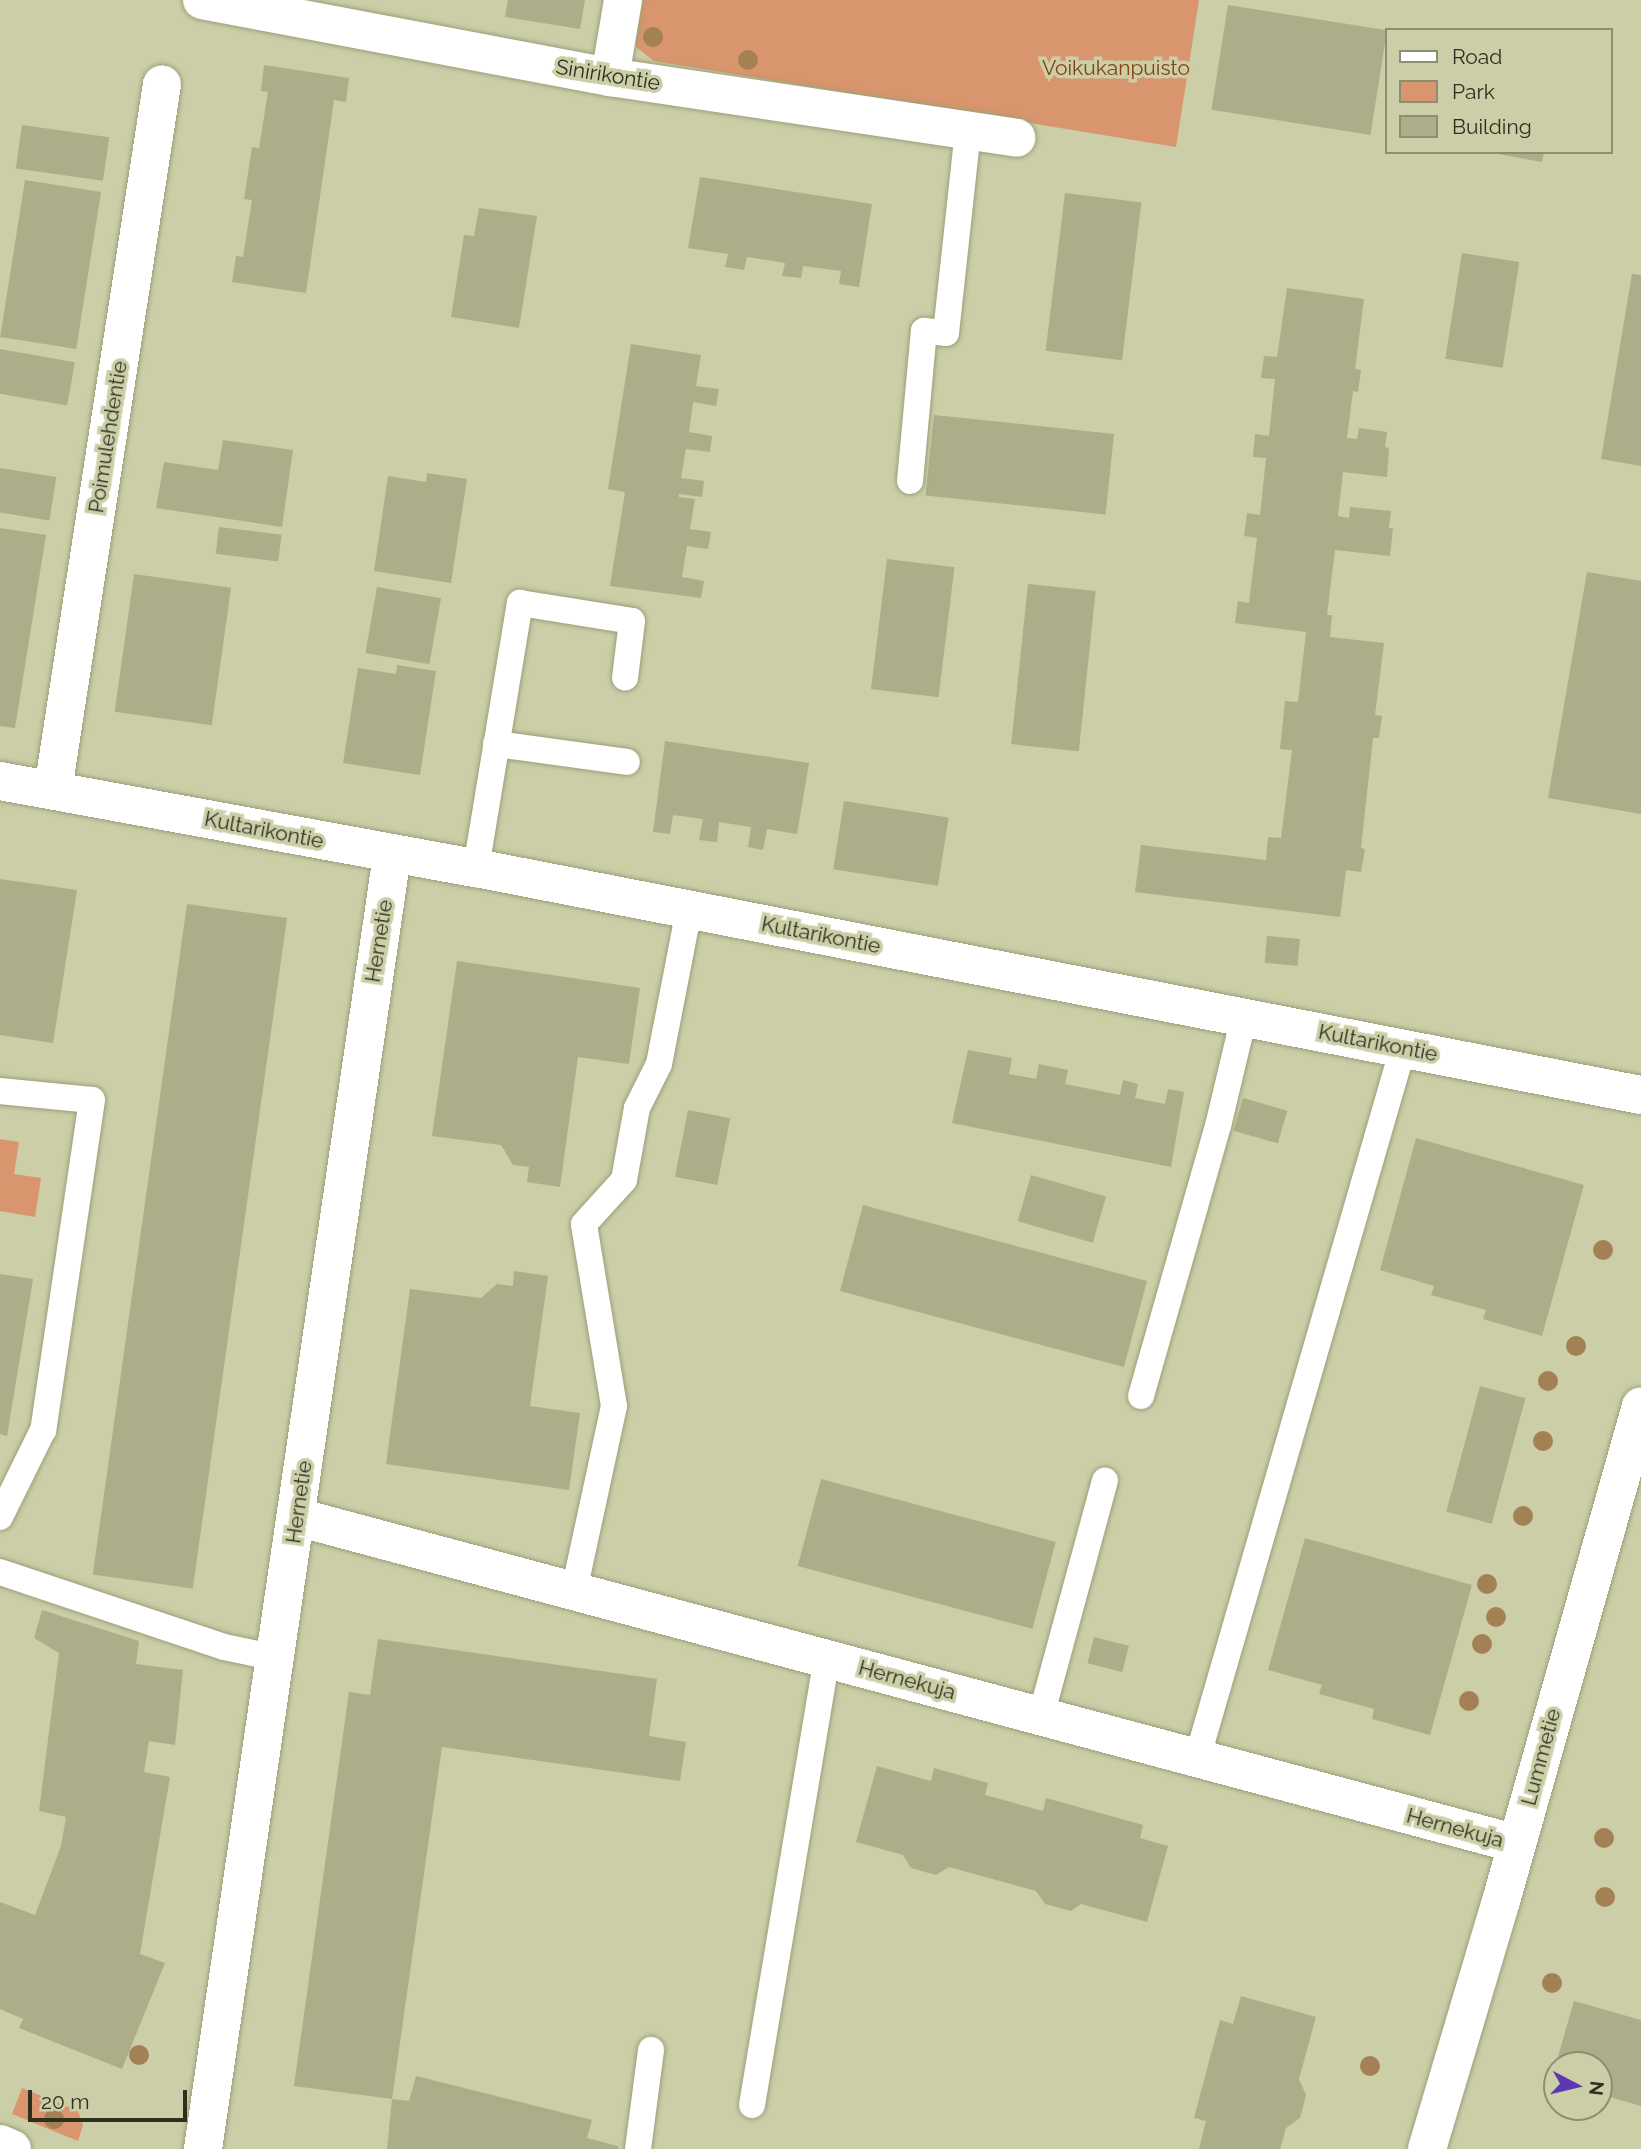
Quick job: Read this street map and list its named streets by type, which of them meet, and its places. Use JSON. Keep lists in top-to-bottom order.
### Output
{
  "streets": {
    "street": [
      "Sinirikontie",
      "Poimulehdentie",
      "Kultarikontie",
      "Hernetie",
      "Hernekuja",
      "Lummetie"
    ]
  },
  "crossings": [
    ["Poimulehdentie", "Kultarikontie"],
    ["Kultarikontie", "Hernetie"],
    ["Hernetie", "Hernekuja"],
    ["Hernekuja", "Lummetie"]
  ],
  "parks": ["Voikukanpuisto"],
  "legend": ["Road", "Park", "Building"],
  "scale_bar": "20 m",
  "north": "right"
}
